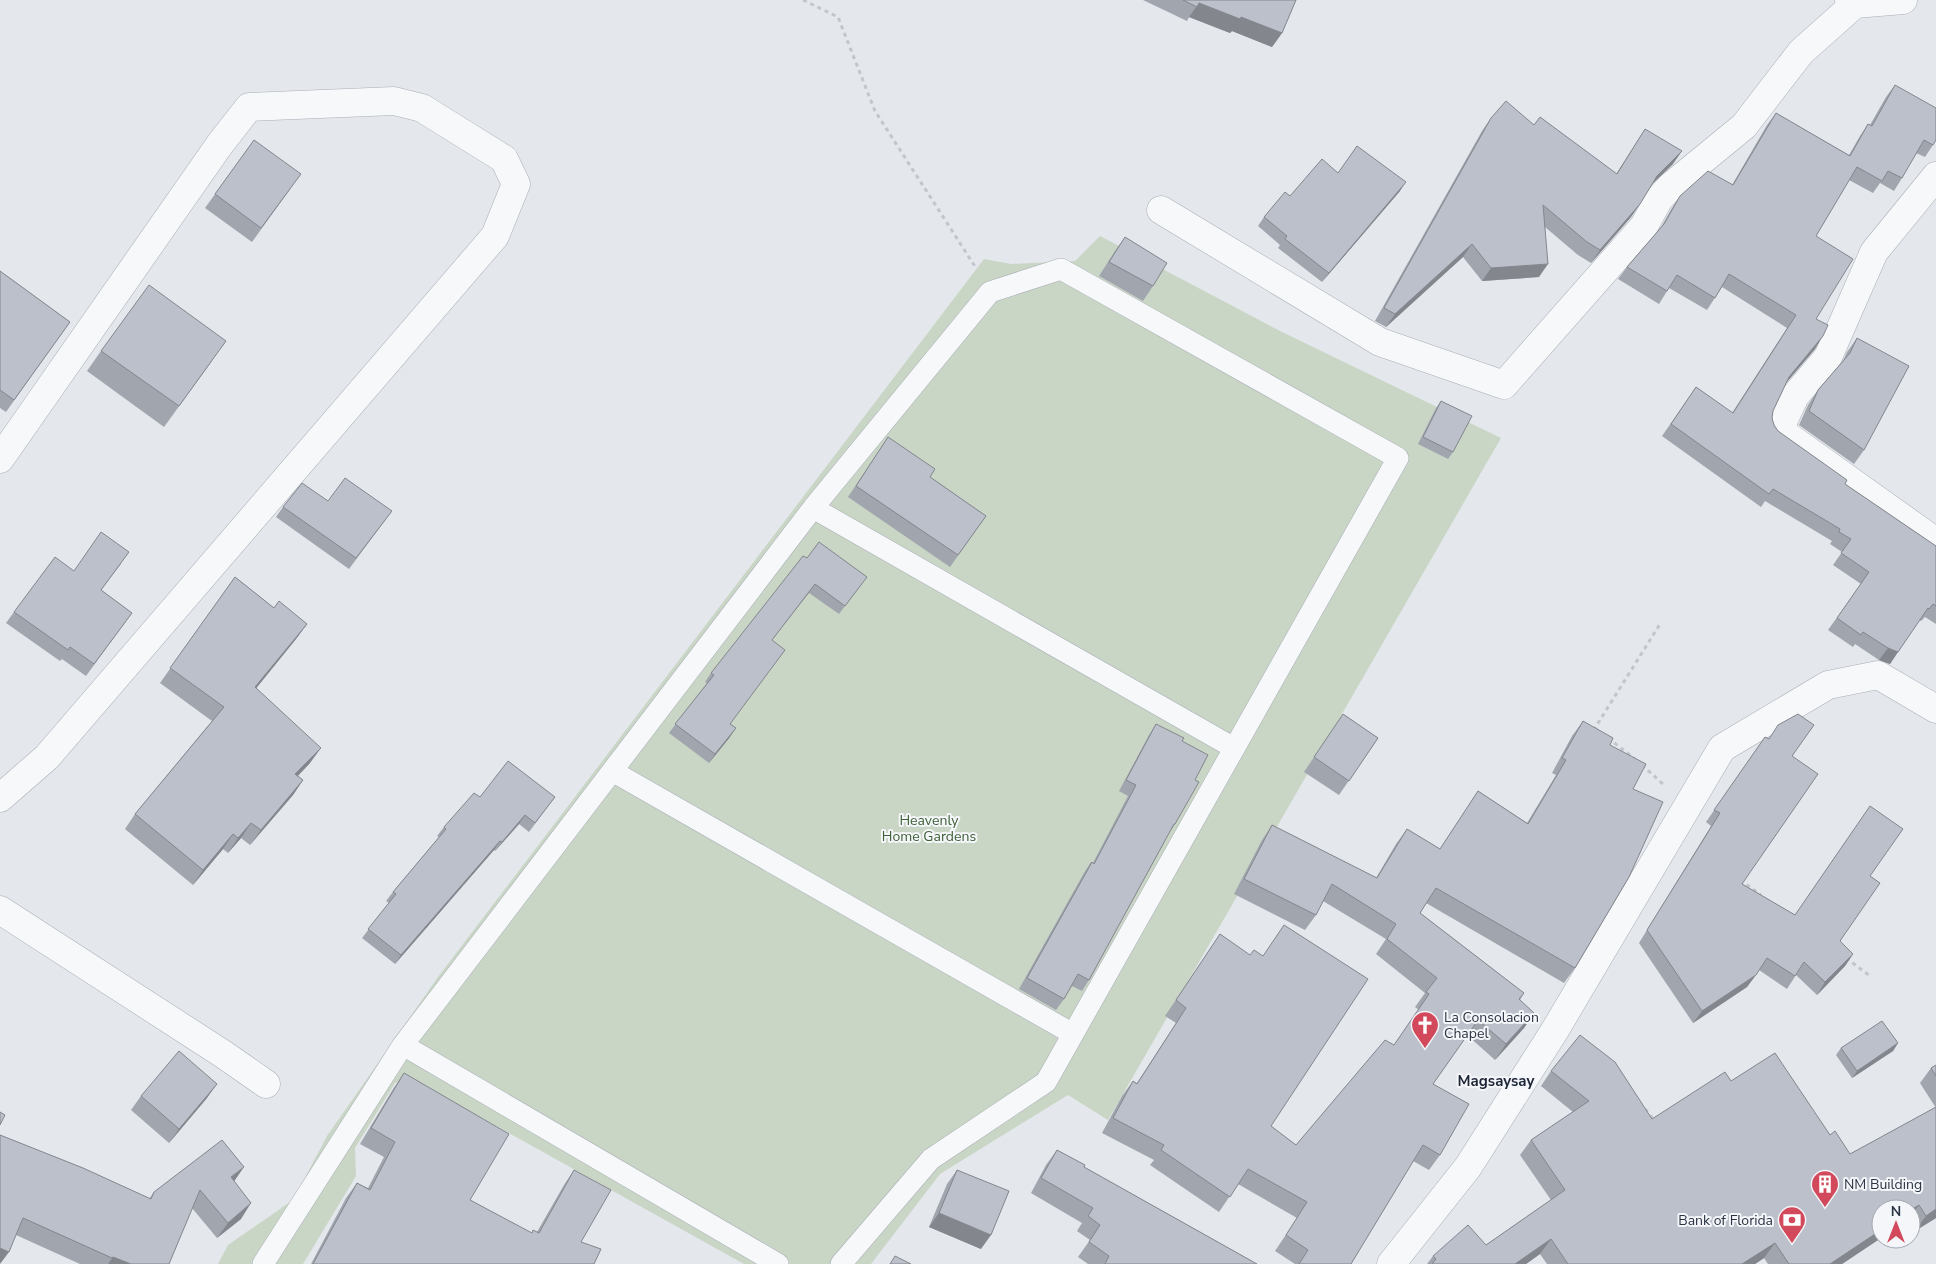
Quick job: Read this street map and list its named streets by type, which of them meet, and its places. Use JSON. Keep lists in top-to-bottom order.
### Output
{
  "districts": ["Magsaysay"],
  "parks": ["Heavenly Home Gardens"],
  "places": {
    "church": ["La Consolacion Chapel"],
    "building": ["NM Building"],
    "bank": ["Bank of Florida"]
  },
  "north": "top"
}
